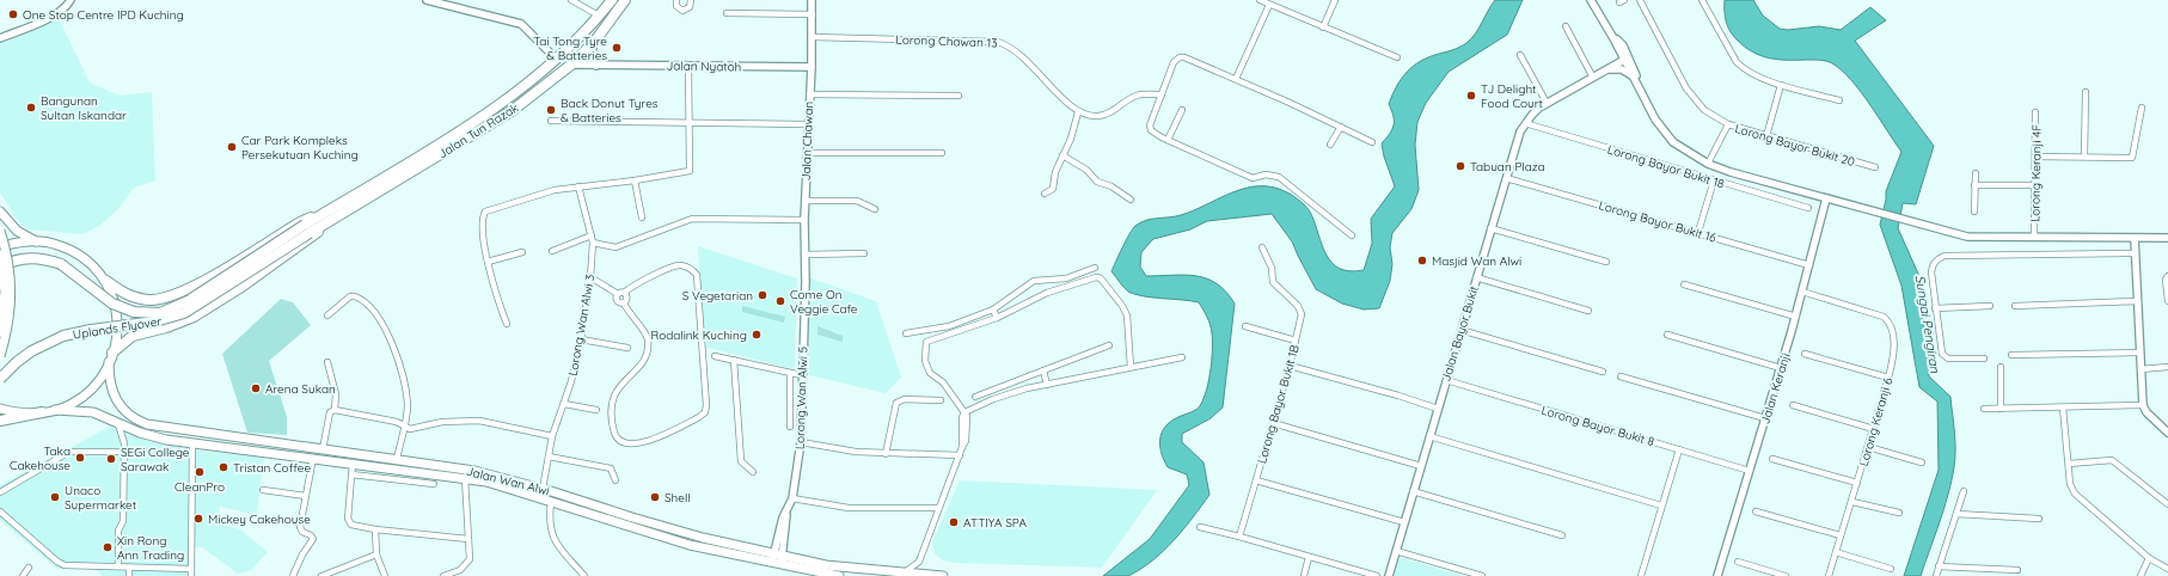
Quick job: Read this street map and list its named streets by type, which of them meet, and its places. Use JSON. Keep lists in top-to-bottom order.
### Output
{
  "streets": {
    "highway": ["Jalan Tun Razak", "Uplands Flyover"],
    "main road": ["Jalan Wan Alwi"],
    "street": [
      "Lorong Chawan 13",
      "Jalan Nyatoh",
      "Jalan Chawan",
      "Lorong Bayor Bukit 20",
      "Lorong Bayor Bukit 18",
      "Lorong Keranji 4F",
      "Lorong Bayor Bukit 16",
      "Lorong Wan Alwi 3",
      "Jalan Bayor Bukit",
      "Jalan Keranji",
      "Lorong Wan Alwi 5",
      "Lorong Bayor Bukit 1B",
      "Lorong Keranji 6",
      "Lorong Bayor Bukit 8"
    ]
  },
  "crossings": [
    ["Lorong Chawan 13", "Jalan Chawan"],
    ["Jalan Nyatoh", "Jalan Tun Razak"],
    ["Jalan Nyatoh", "Jalan Chawan"],
    ["Jalan Tun Razak", "Uplands Flyover"],
    ["Jalan Chawan", "Lorong Wan Alwi 5"],
    ["Lorong Bayor Bukit 18", "Jalan Bayor Bukit"],
    ["Lorong Bayor Bukit 16", "Jalan Bayor Bukit"],
    ["Lorong Bayor Bukit 16", "Jalan Keranji"],
    ["Lorong Wan Alwi 3", "Jalan Wan Alwi"],
    ["Jalan Bayor Bukit", "Lorong Bayor Bukit 8"],
    ["Jalan Keranji", "Lorong Keranji 6"],
    ["Jalan Keranji", "Lorong Bayor Bukit 8"],
    ["Lorong Wan Alwi 5", "Jalan Wan Alwi"]
  ],
  "water": ["Sungai Pengiran"],
  "places": [
    "One Stop Centre IPD Kuching",
    "Tai Tong Tyre & Batteries",
    "TJ Delight Food Court",
    "Bangunan Sultan Iskandar",
    "Back Donut Tyres & Batteries",
    "Car Park Kompleks Persekutuan Kuching",
    "Tabuan Plaza",
    "Masjid Wan Alwi",
    "S Vegetarian",
    "Come On Veggie Cafe",
    "Rodalink Kuching",
    "Arena Sukan",
    "Taka Cakehouse",
    "SEGi College Sarawak",
    "Tristan Coffee",
    "CleanPro",
    "Unaco Supermarket",
    "Shell",
    "Mickey Cakehouse",
    "ATTIYA SPA",
    "Xin Rong Ann Trading"
  ]
}
